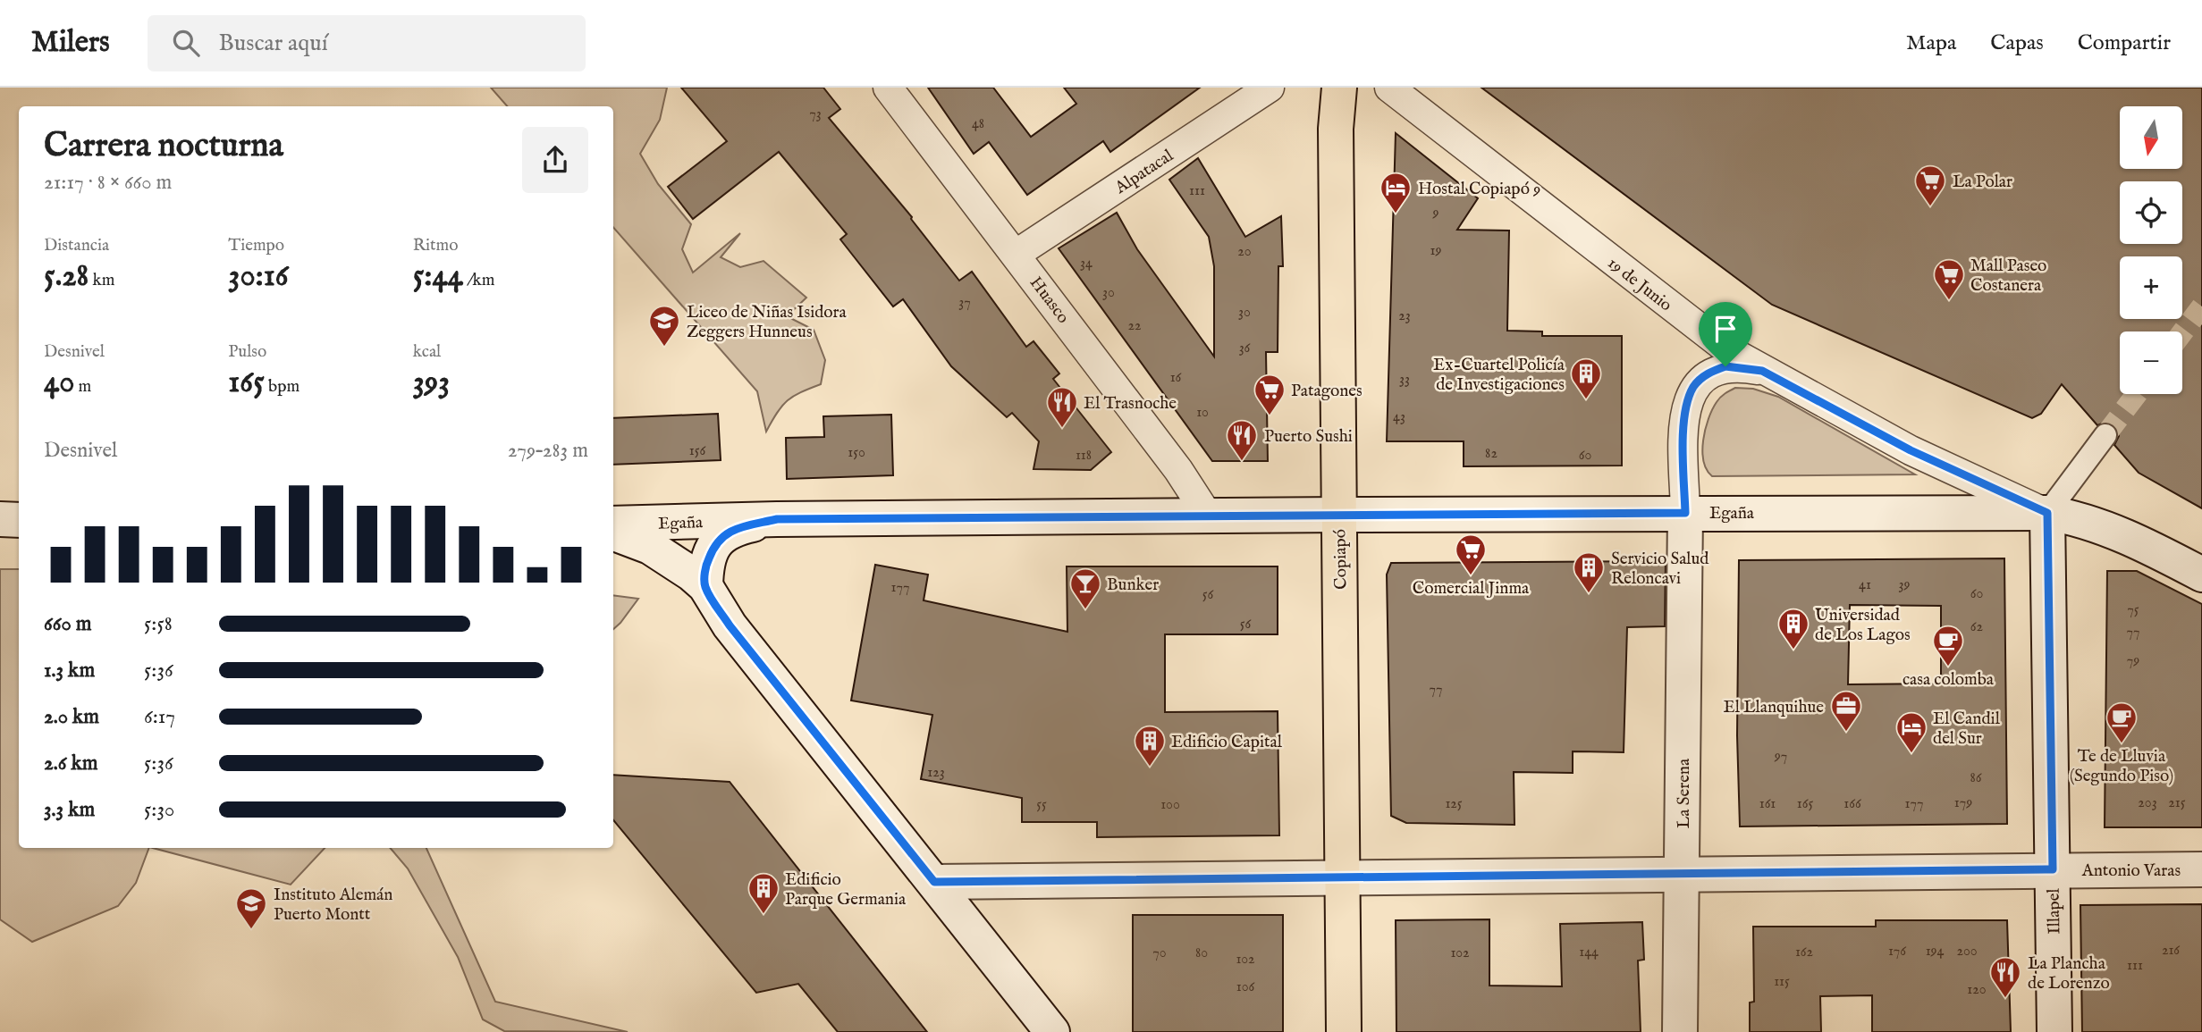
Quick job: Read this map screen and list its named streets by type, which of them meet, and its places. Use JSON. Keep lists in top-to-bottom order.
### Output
{
  "streets": {
    "main road": [
      "Egaña",
      "Copiapó",
      "La Serena",
      "Antonio Varas",
      "Illapel"
    ],
    "street": ["Alpatacal", "19 de Junio", "Huasco"]
  },
  "crossings": [
    ["Alpatacal", "Huasco"],
    ["19 de Junio", "Egaña"],
    ["19 de Junio", "Illapel"],
    ["Huasco", "Egaña"],
    ["Egaña", "Copiapó"],
    ["Egaña", "La Serena"],
    ["Egaña", "Illapel"],
    ["Copiapó", "Antonio Varas"],
    ["La Serena", "Antonio Varas"],
    ["Antonio Varas", "Illapel"]
  ],
  "places": {
    "supermarket": [
      "La Polar",
      "Mall Paseo Costanera",
      "Patagones",
      "Comercial Jinma"
    ],
    "hotel": ["Hostal Copiapó 9", "El Candil del Sur"],
    "school or university": ["Liceo de Niñas Isidora Zeggers Hunneus", "Instituto Alemán Puerto Montt"],
    "building": [
      "Ex-Cuartel Policía de Investigaciones",
      "Servicio Salud Reloncavi",
      "Universidad de Los Lagos",
      "Edificio Capital",
      "Edificio Parque Germania"
    ],
    "restaurant": ["El Trasnoche", "Puerto Sushi", "La Plancha de Lorenzo"],
    "bar": ["Bunker"],
    "cafe": ["casa colomba", "Te de Lluvia (Segundo Piso)"],
    "office": ["El Llanquihue"]
  },
  "house_numbers": [
    "73",
    "48",
    "111",
    "9",
    "19",
    "20",
    "34",
    "30",
    "37",
    "30",
    "23",
    "22",
    "36",
    "16",
    "33",
    "10",
    "43",
    "156",
    "150",
    "82",
    "118",
    "60",
    "41",
    "39",
    "177",
    "60",
    "56",
    "75",
    "56",
    "62",
    "77",
    "79",
    "77",
    "97",
    "123",
    "86",
    "179",
    "203",
    "215",
    "125",
    "161",
    "165",
    "166",
    "177",
    "55",
    "100",
    "216",
    "176",
    "194",
    "200",
    "144",
    "162",
    "70",
    "80",
    "102",
    "102",
    "111",
    "115",
    "106",
    "120"
  ],
  "north": "bottom",
  "page": {
    "header": "Milers",
    "search": "Buscar aquí",
    "nav": ["Mapa", "Capas", "Compartir"],
    "map_buttons": ["+", "−"],
    "heading": ["Carrera nocturna", "21:17 · 8 × 660 m"],
    "stats": [
      ["Distancia", "5.28 km"],
      ["Tiempo", "30:16"],
      ["Ritmo", "5:44 /km"],
      ["Desnivel", "40 m"],
      ["Pulso", "165 bpm"],
      ["kcal", "393"]
    ],
    "chart": ["Desnivel", "279–283 m"],
    "list": [
      {
        "name": "660 m",
        "note": "5:58"
      },
      {
        "name": "1.3 km",
        "note": "5:36"
      },
      {
        "name": "2.0 km",
        "note": "6:17"
      },
      {
        "name": "2.6 km",
        "note": "5:36"
      },
      {
        "name": "3.3 km",
        "note": "5:30"
      }
    ]
  }
}
